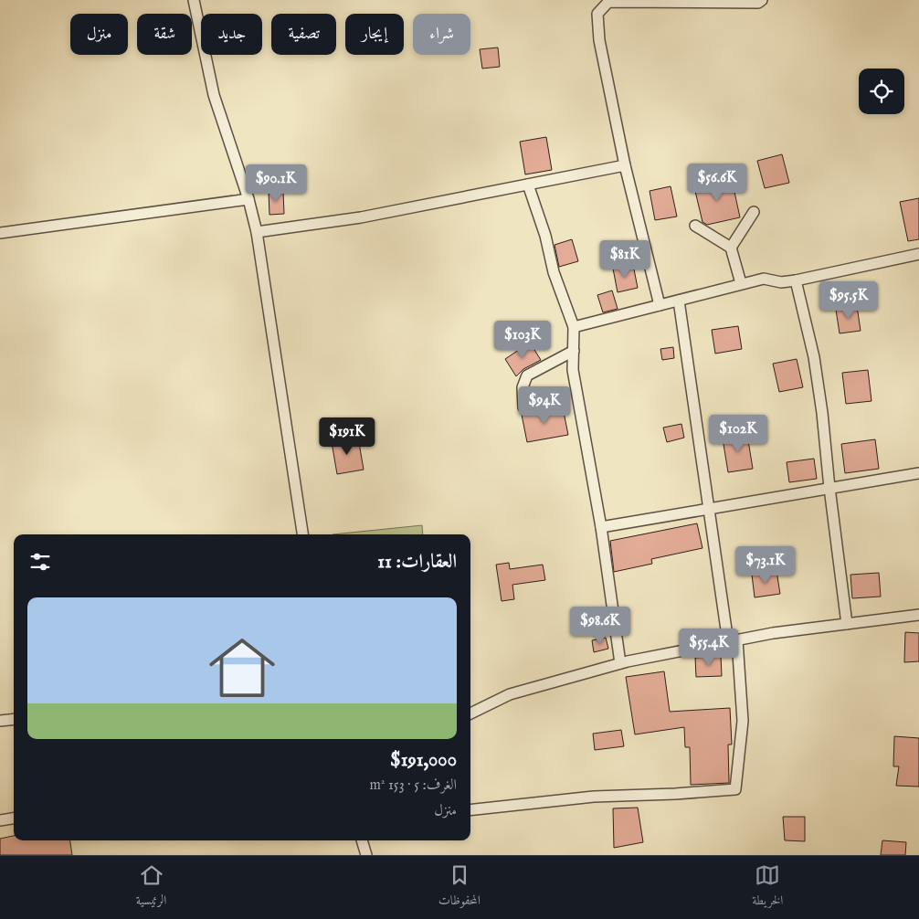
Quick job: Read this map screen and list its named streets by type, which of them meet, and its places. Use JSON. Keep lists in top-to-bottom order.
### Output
{
  "page": {
    "chip": [
      "شراء",
      "إيجار",
      "تصفية",
      "جديد",
      "شقة",
      "منزل"
    ],
    "price": [
      "$56.6K",
      "$90.1K",
      "$81K",
      "$95.5K",
      "$103K",
      "$94K",
      "$102K",
      "$191K",
      "$73.1K",
      "$98.6K",
      "$55.4K"
    ],
    "heading": "العقارات: 11",
    "list": [
      {
        "name": "$191,000",
        "note": "الغرف: 5 · 153 m² · منزل"
      }
    ],
    "tabs": ["الخريطة", "المحفوظات", "الرئيسية"]
  }
}
